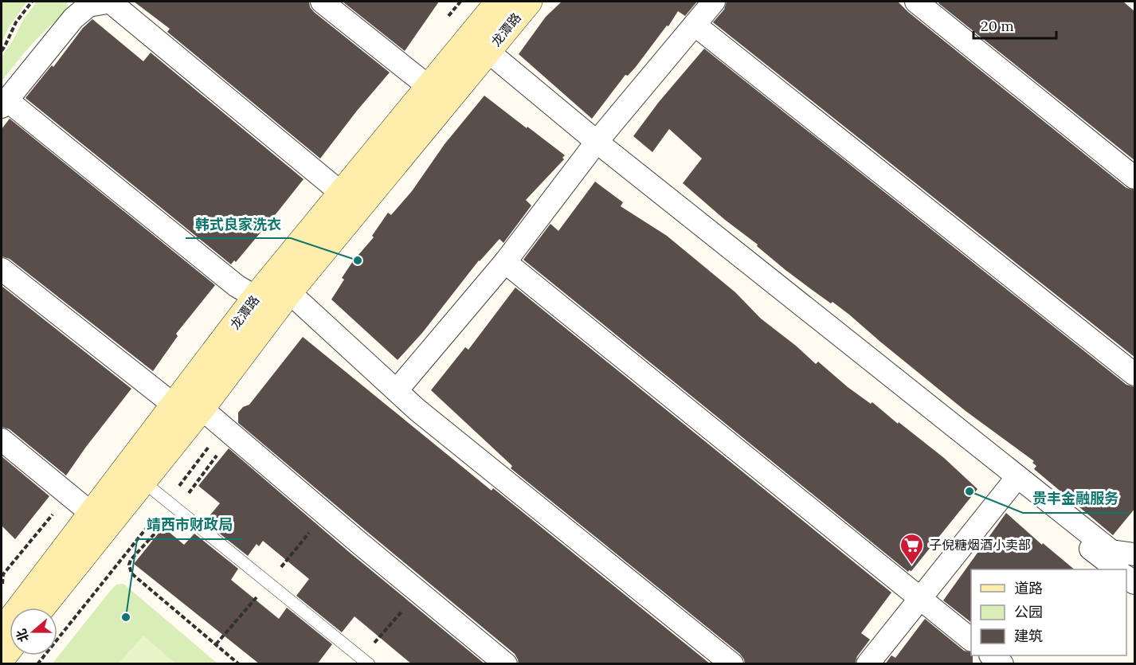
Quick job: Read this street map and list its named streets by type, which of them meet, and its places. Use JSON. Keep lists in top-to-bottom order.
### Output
{
  "streets": {
    "main road": ["龙潭路"]
  },
  "places": {
    "other": ["韩式良家洗衣", "贵丰金融服务", "靖西市财政局"],
    "supermarket": ["子倪糖烟酒小卖部"]
  },
  "legend": ["道路", "公园", "建筑"],
  "scale_bar": "20 m",
  "north": "left"
}
